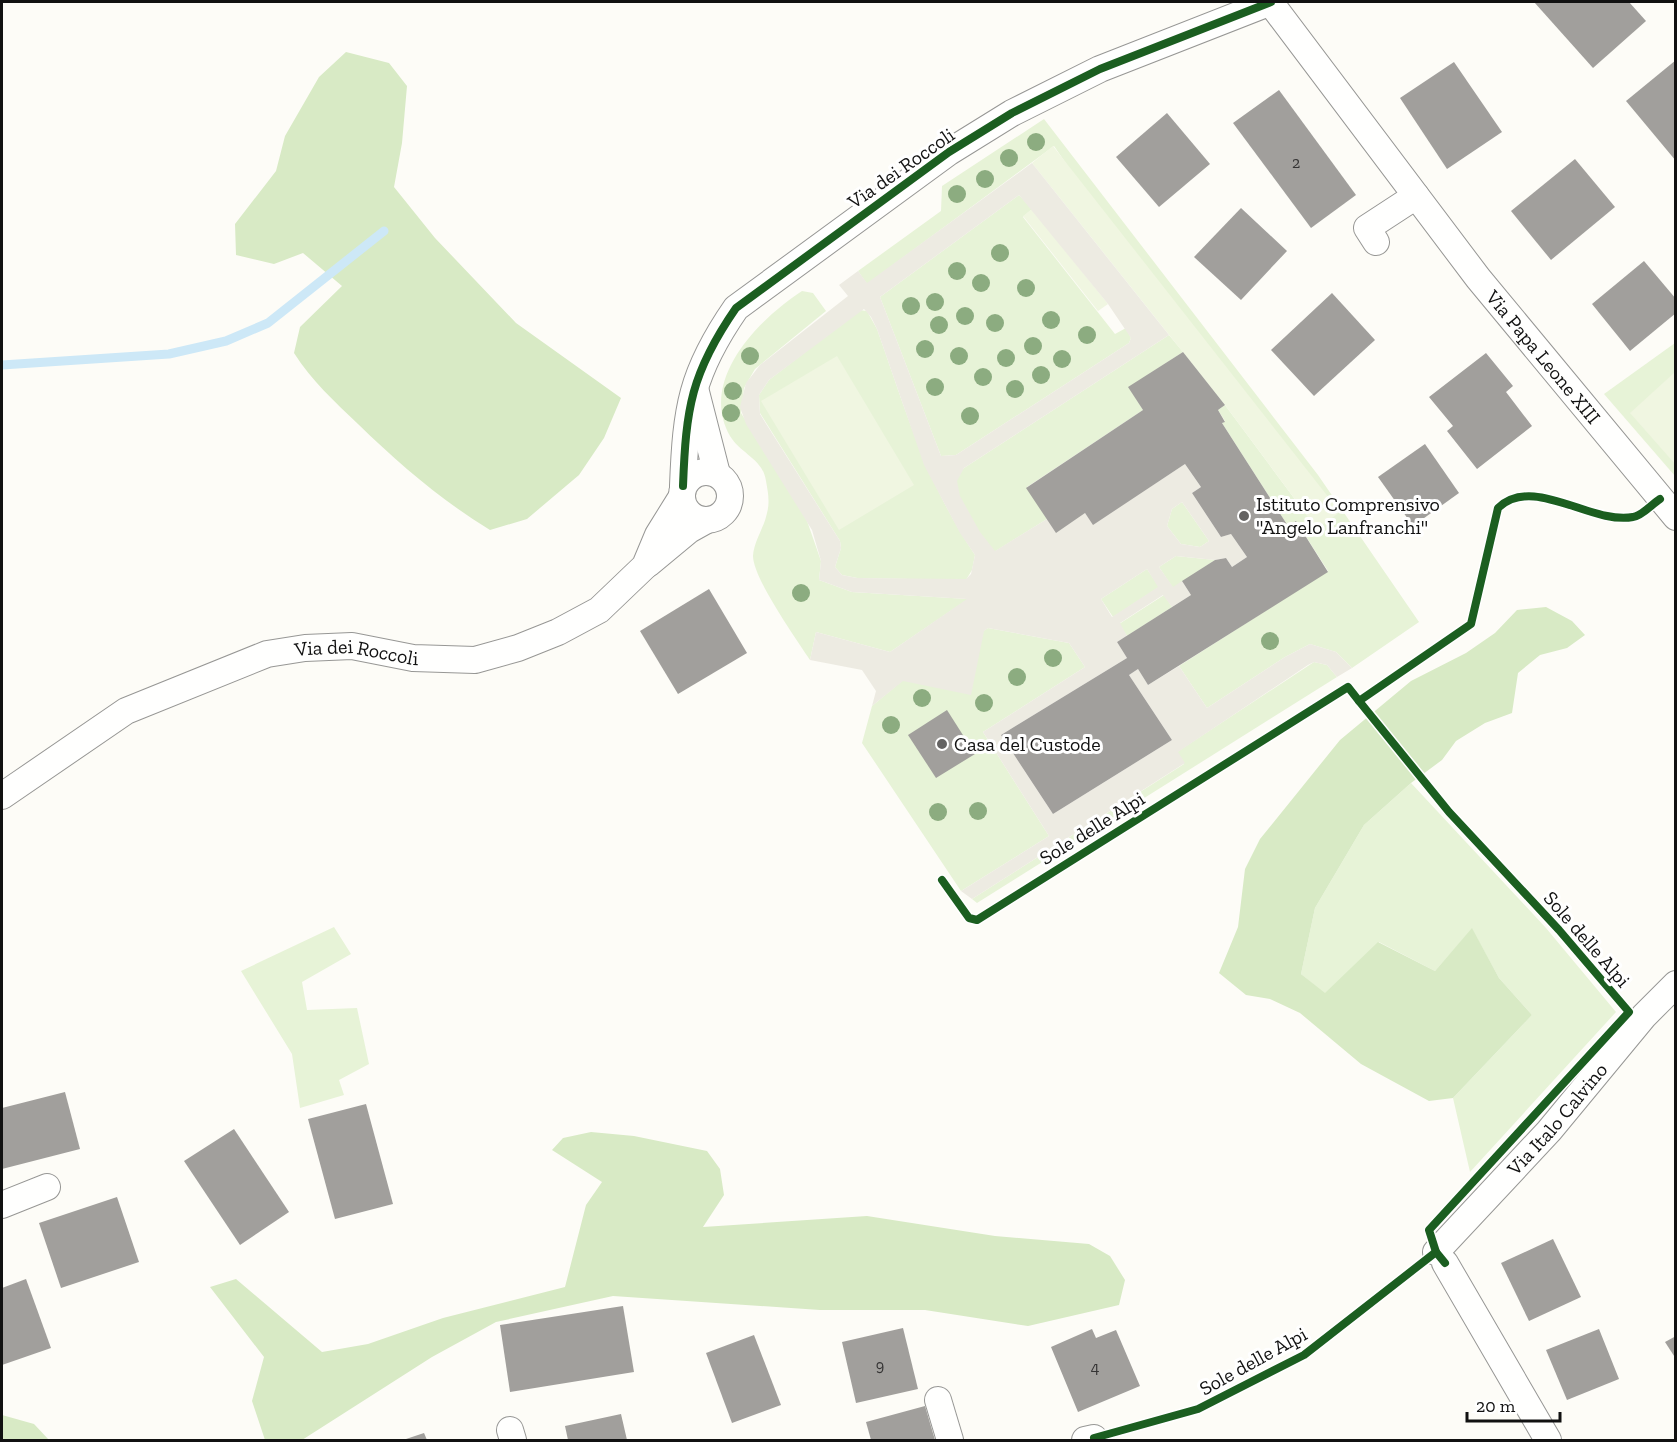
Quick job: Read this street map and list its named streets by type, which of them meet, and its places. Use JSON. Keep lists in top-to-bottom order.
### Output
{
  "streets": {
    "street": ["Via dei Roccoli", "Via Papa Leone XIII", "Via Italo Calvino"],
    "cycle path": ["Sole delle Alpi"]
  },
  "crossings": [
    ["Via dei Roccoli", "Via Papa Leone XIII"]
  ],
  "places": ["Istituto Comprensivo \"Angelo Lanfranchi\"", "Casa del Custode"],
  "house_numbers": ["2", "9", "4"],
  "scale_bar": "20 m"
}
